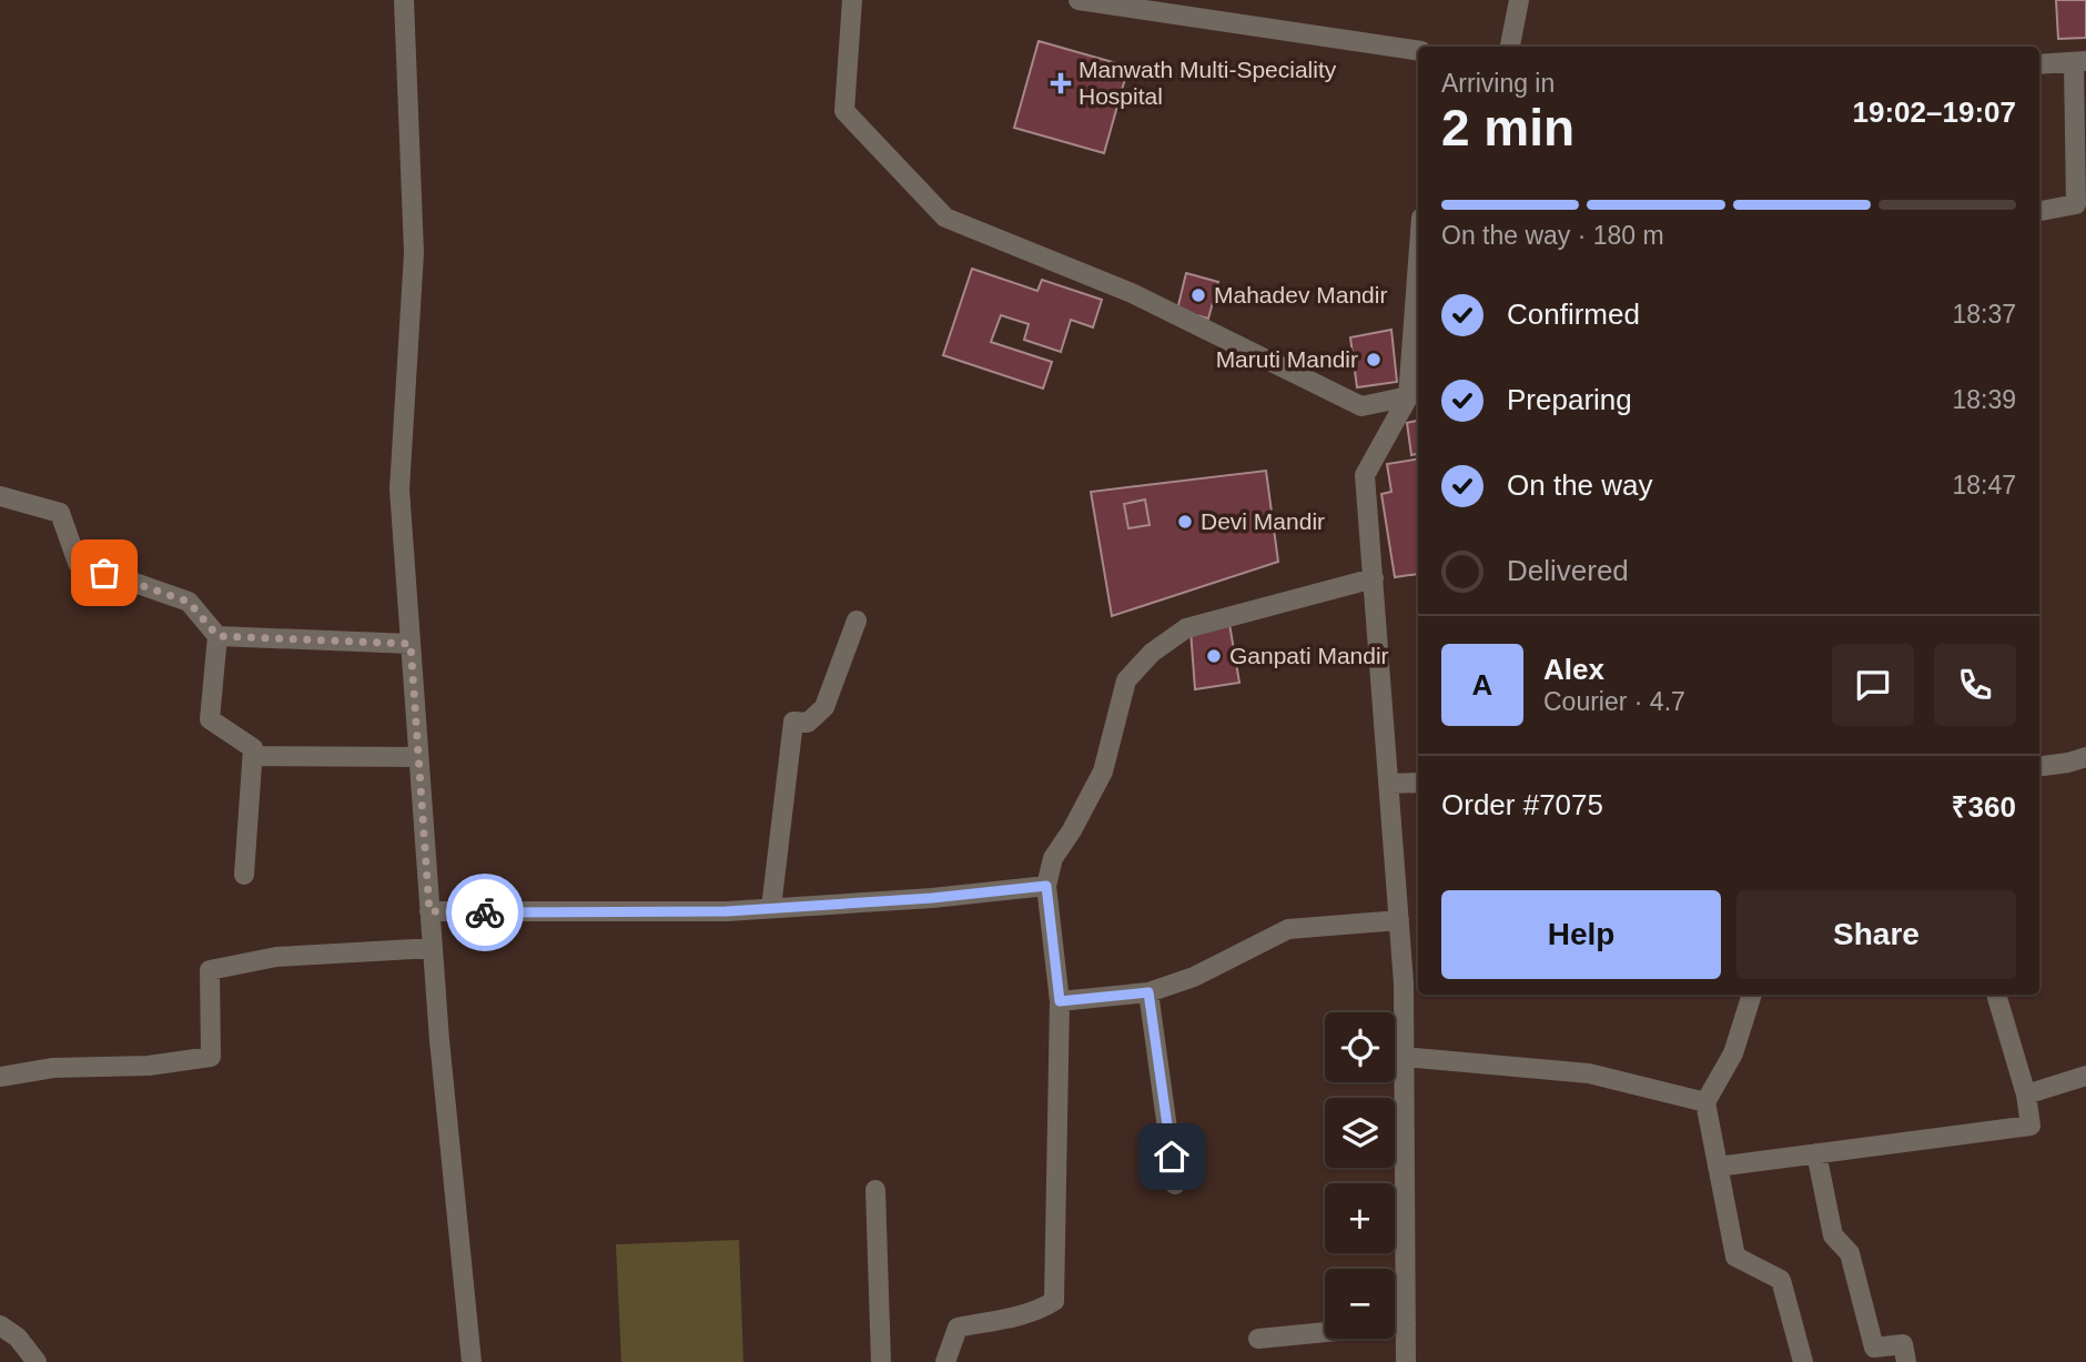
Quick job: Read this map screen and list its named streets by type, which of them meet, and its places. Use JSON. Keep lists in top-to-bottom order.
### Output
{
  "places": {
    "health": ["Manwath Multi-Speciality Hospital"],
    "other": [
      "Mahadev Mandir",
      "Maruti Mandir",
      "Devi Mandir",
      "Ganpati Mandir"
    ]
  },
  "page": {
    "heading": ["2 min", "Arriving in", "19:02–19:07"],
    "panel": [
      "Alex",
      "Courier · 4.7",
      "Order #7075",
      "₹360"
    ],
    "bar": "On the way · 180 m",
    "list": [
      ["Confirmed", "18:37"],
      ["Preparing", "18:39"],
      ["On the way", "18:47"],
      "Delivered"
    ],
    "round": "A",
    "buttons": ["Help", "Share"],
    "map_buttons": ["+", "−"]
  }
}
